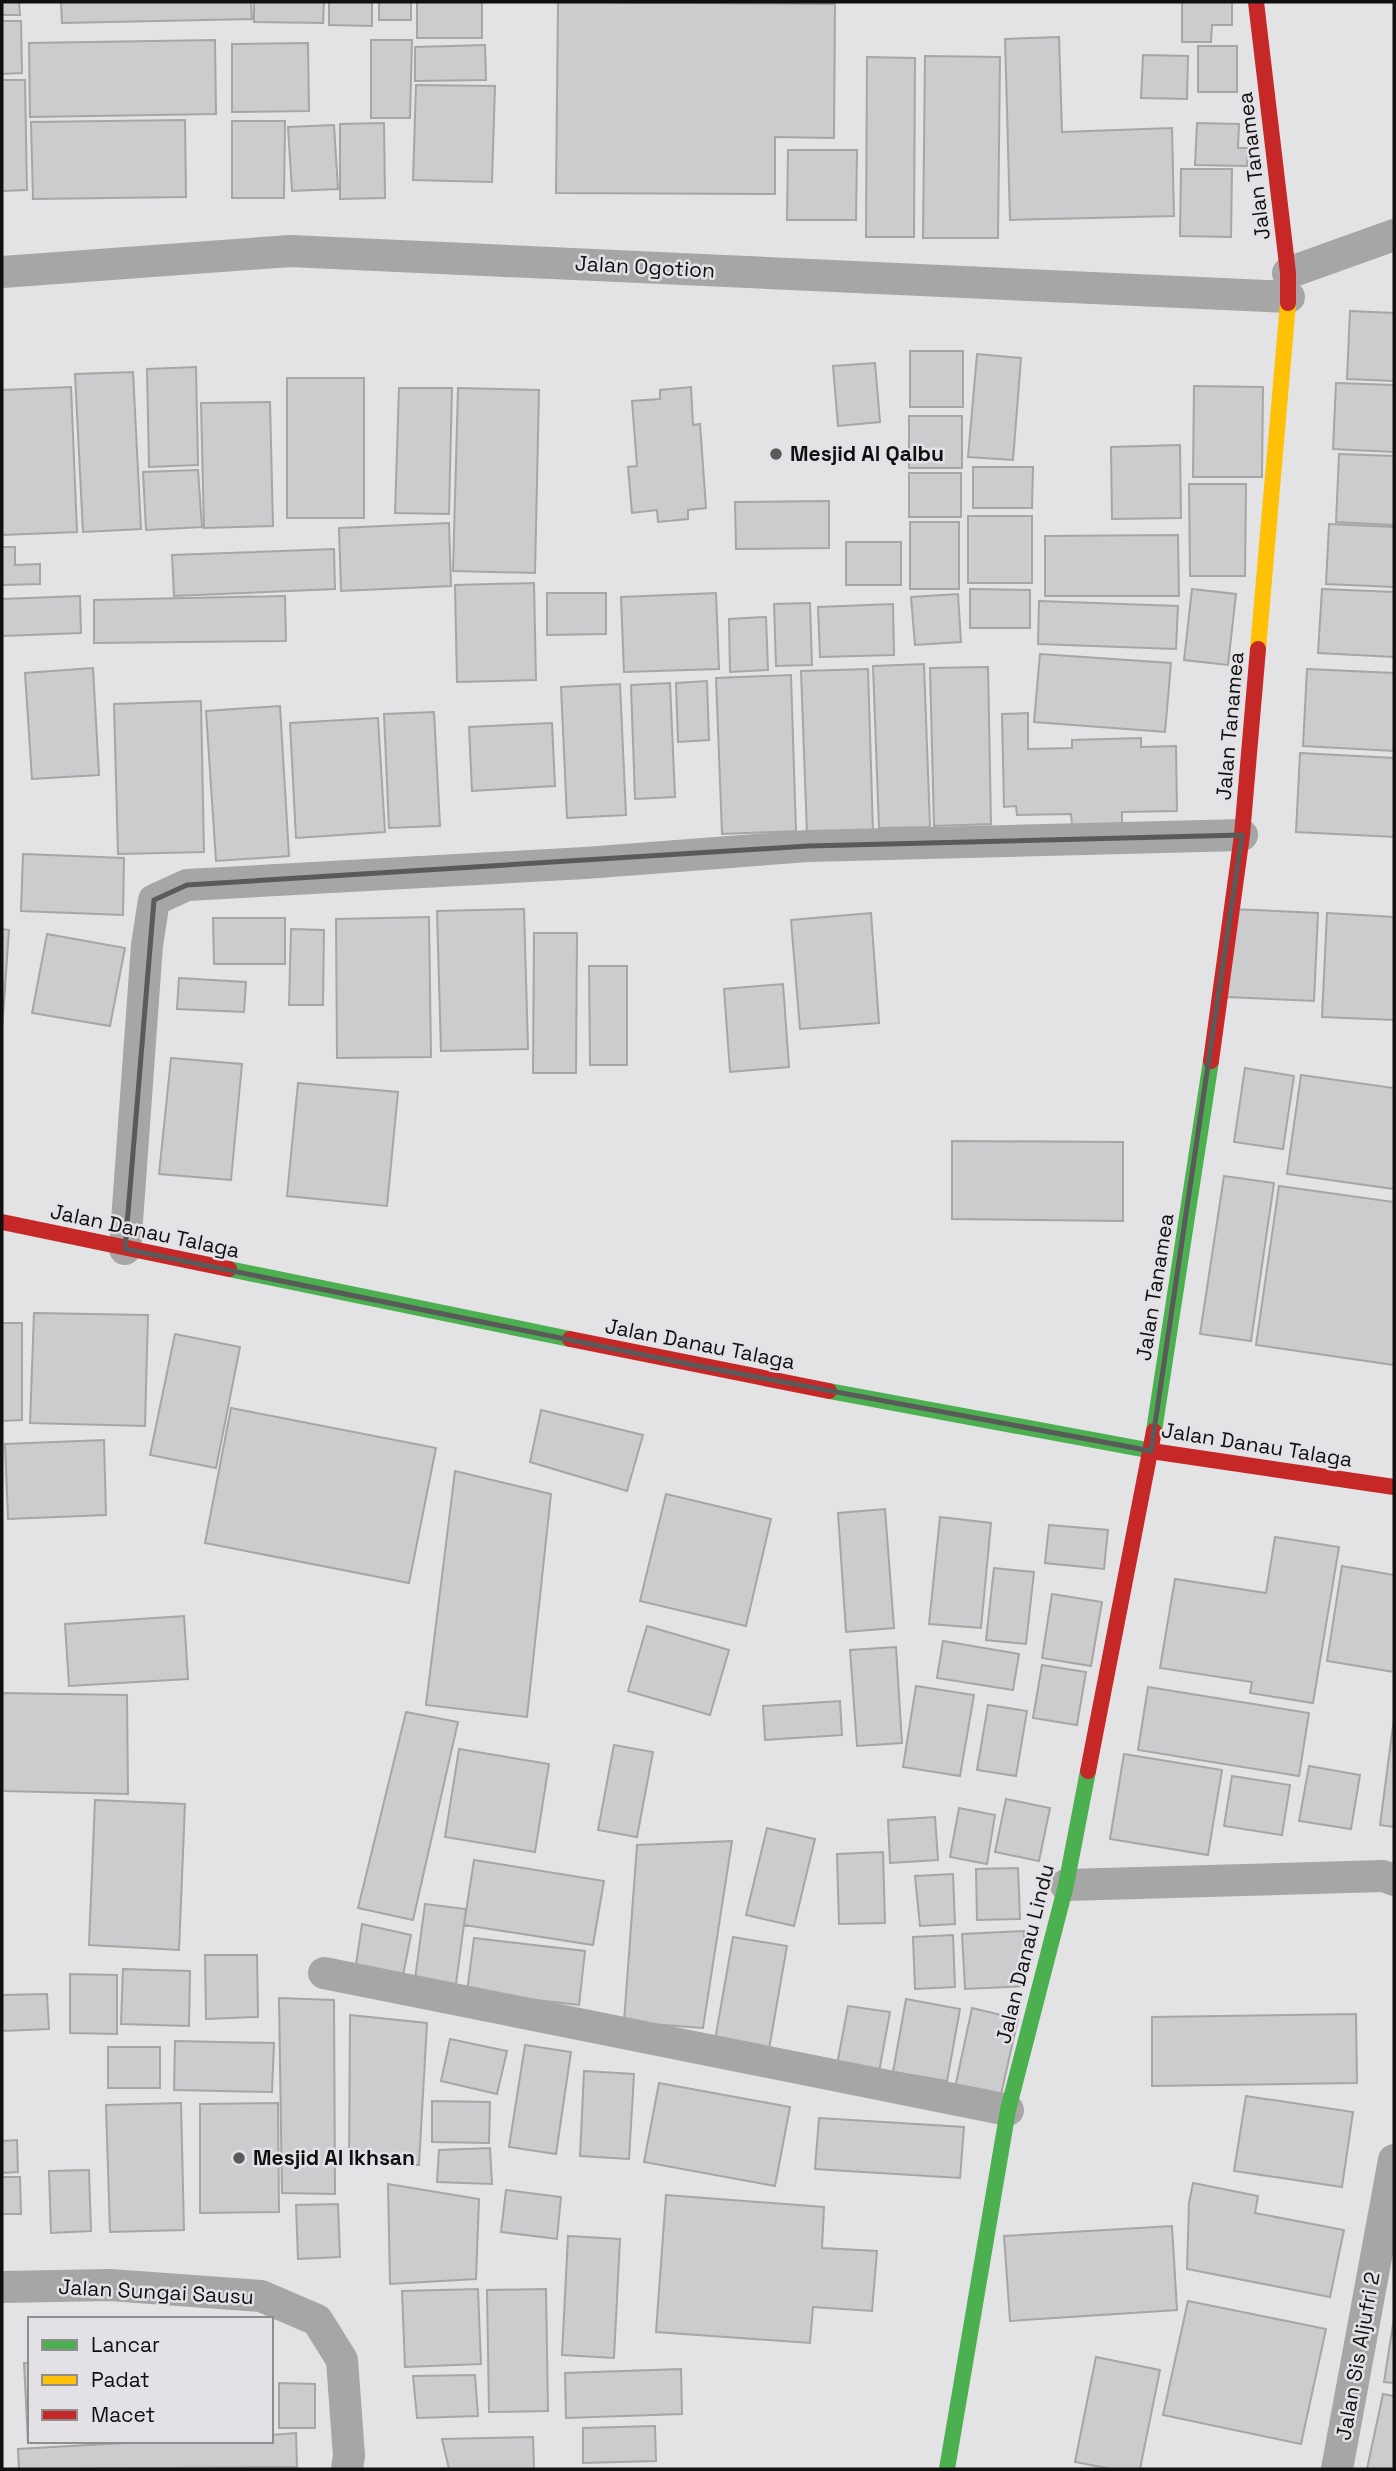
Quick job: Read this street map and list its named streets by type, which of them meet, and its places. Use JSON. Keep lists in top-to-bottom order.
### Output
{
  "streets": {
    "street": [
      "Jalan Tanamea",
      "Jalan Ogotion",
      "Jalan Danau Talaga",
      "Jalan Danau Lindu",
      "Jalan Sungai Sausu",
      "Jalan Sis Aljufri 2"
    ]
  },
  "crossings": [
    ["Jalan Tanamea", "Jalan Ogotion"],
    ["Jalan Tanamea", "Jalan Danau Talaga"],
    ["Jalan Tanamea", "Jalan Danau Lindu"],
    ["Jalan Danau Talaga", "Jalan Danau Lindu"]
  ],
  "places": ["Mesjid Al Qalbu", "Mesjid Al Ikhsan"],
  "legend": ["Lancar", "Padat", "Macet"]
}
